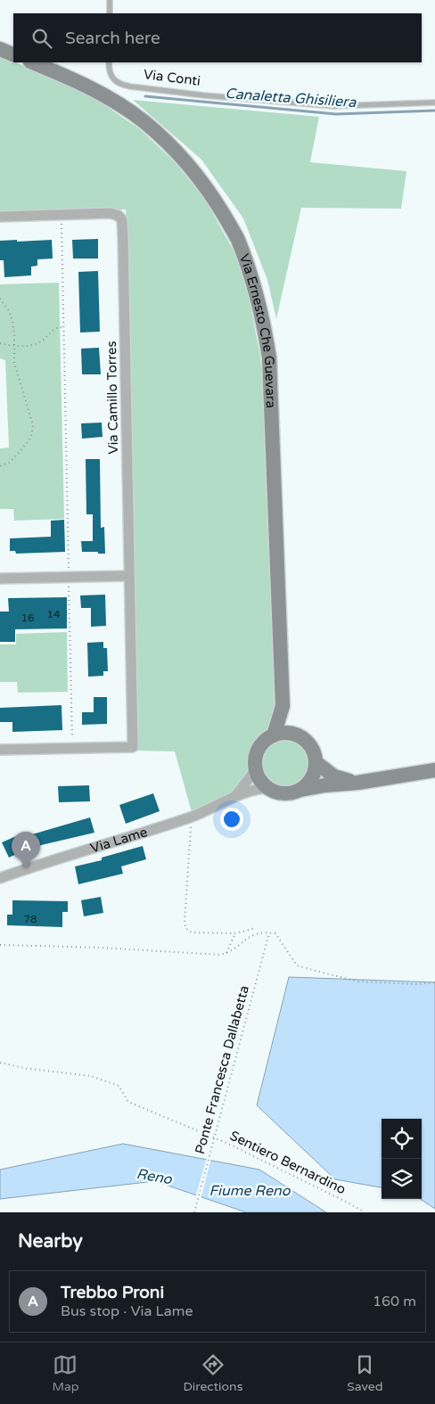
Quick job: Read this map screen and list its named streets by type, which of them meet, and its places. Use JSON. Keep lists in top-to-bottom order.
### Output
{
  "streets": {
    "street": ["Via Ernesto Che Guevara", "Via Camillo Torres", "Via Lame"],
    "lane": ["Via Conti"],
    "path": ["Ponte Francesca Dallabetta", "Sentiero Bernardino"]
  },
  "crossings": [
    ["Via Ernesto Che Guevara", "Via Lame"]
  ],
  "water": ["Canaletta Ghisiliera", "Reno", "Fiume Reno"],
  "house_numbers": ["14", "16", "78"],
  "page": {
    "search": "Search here",
    "pins": "A",
    "heading": "Nearby",
    "list": [
      {
        "mark": "A",
        "name": "Trebbo Proni",
        "note": "Bus stop · Via Lame",
        "value": "160 m"
      }
    ],
    "nav": ["Map", "Directions", "Saved"]
  }
}
